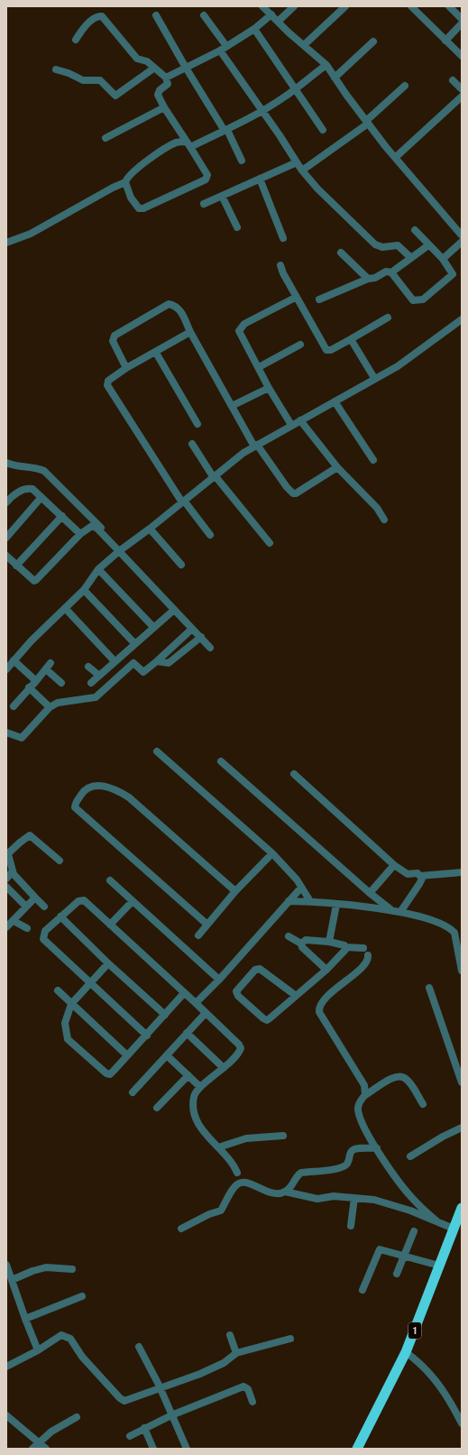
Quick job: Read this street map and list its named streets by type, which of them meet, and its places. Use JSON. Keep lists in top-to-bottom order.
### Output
{
  "streets": {
    "highway": ["1"]
  }
}
